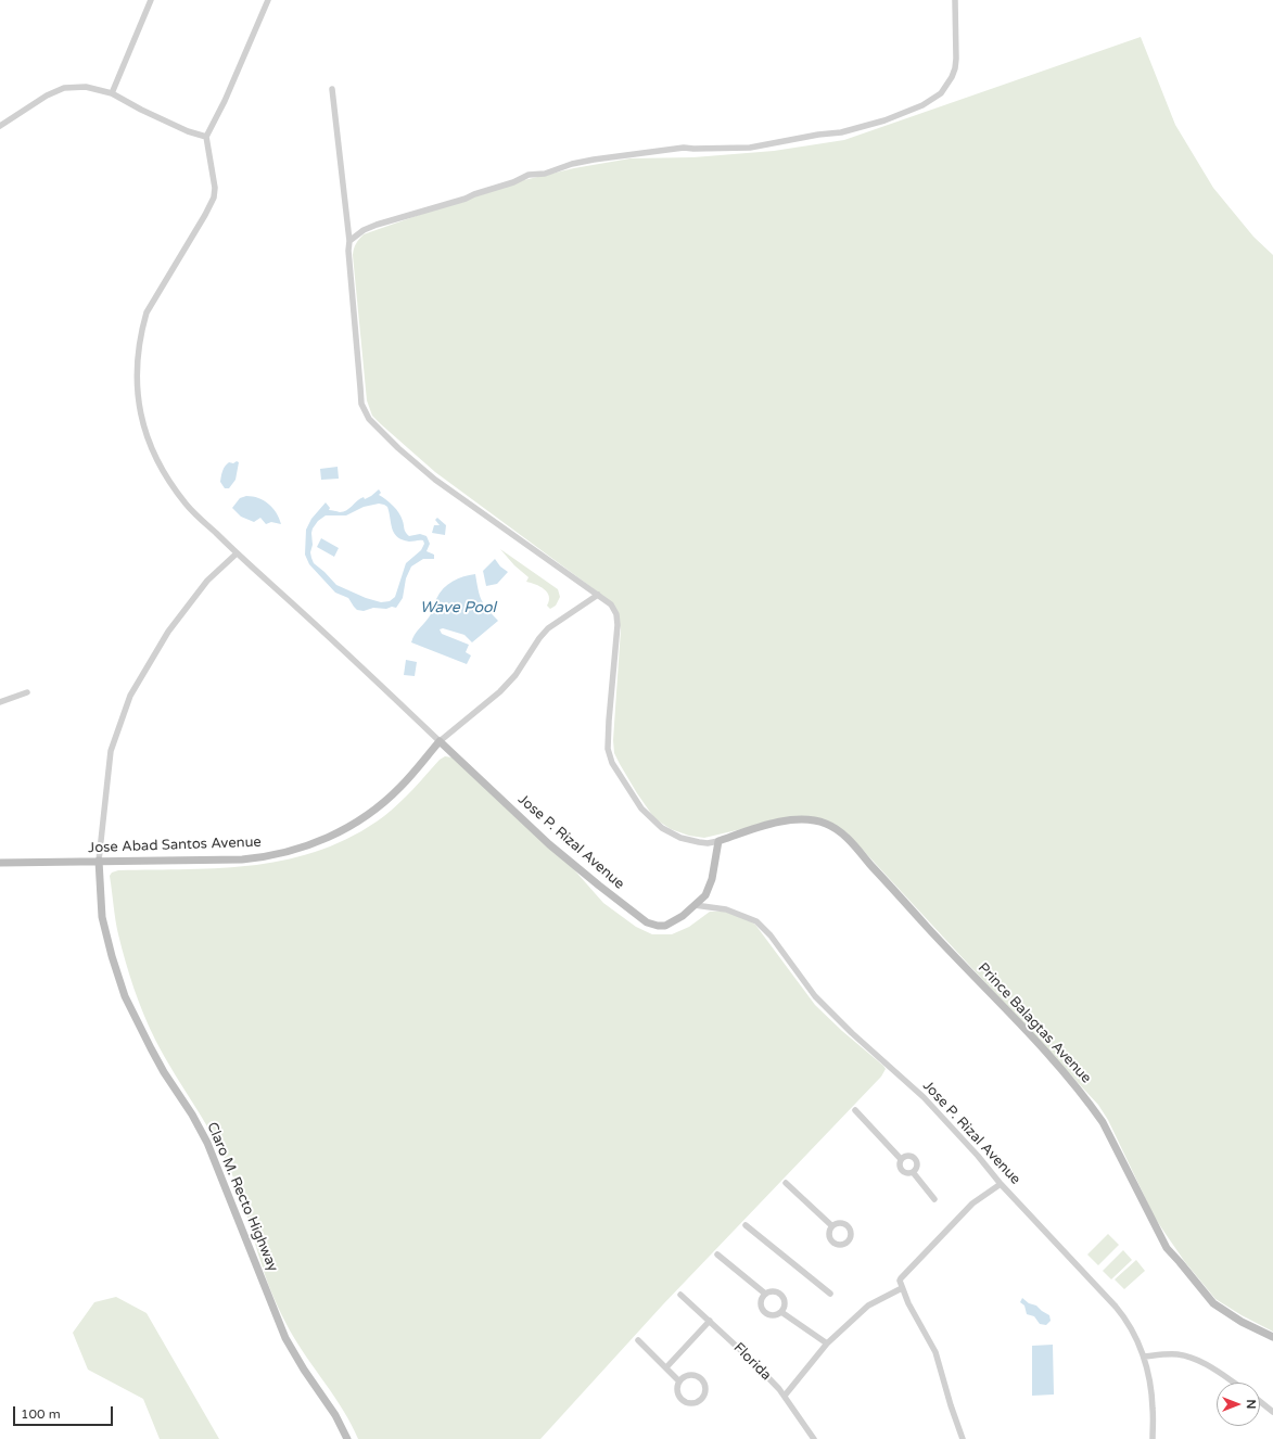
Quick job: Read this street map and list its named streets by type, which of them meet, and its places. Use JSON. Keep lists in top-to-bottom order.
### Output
{
  "streets": {
    "main road": [
      "Jose P. Rizal Avenue",
      "Jose Abad Santos Avenue",
      "Prince Balagtas Avenue",
      "Claro M. Recto Highway"
    ],
    "street": ["Florida"]
  },
  "crossings": [
    ["Jose P. Rizal Avenue", "Jose Abad Santos Avenue"],
    ["Jose P. Rizal Avenue", "Prince Balagtas Avenue"],
    ["Jose Abad Santos Avenue", "Claro M. Recto Highway"]
  ],
  "water": ["Wave Pool"],
  "scale_bar": "100 m",
  "north": "right"
}
